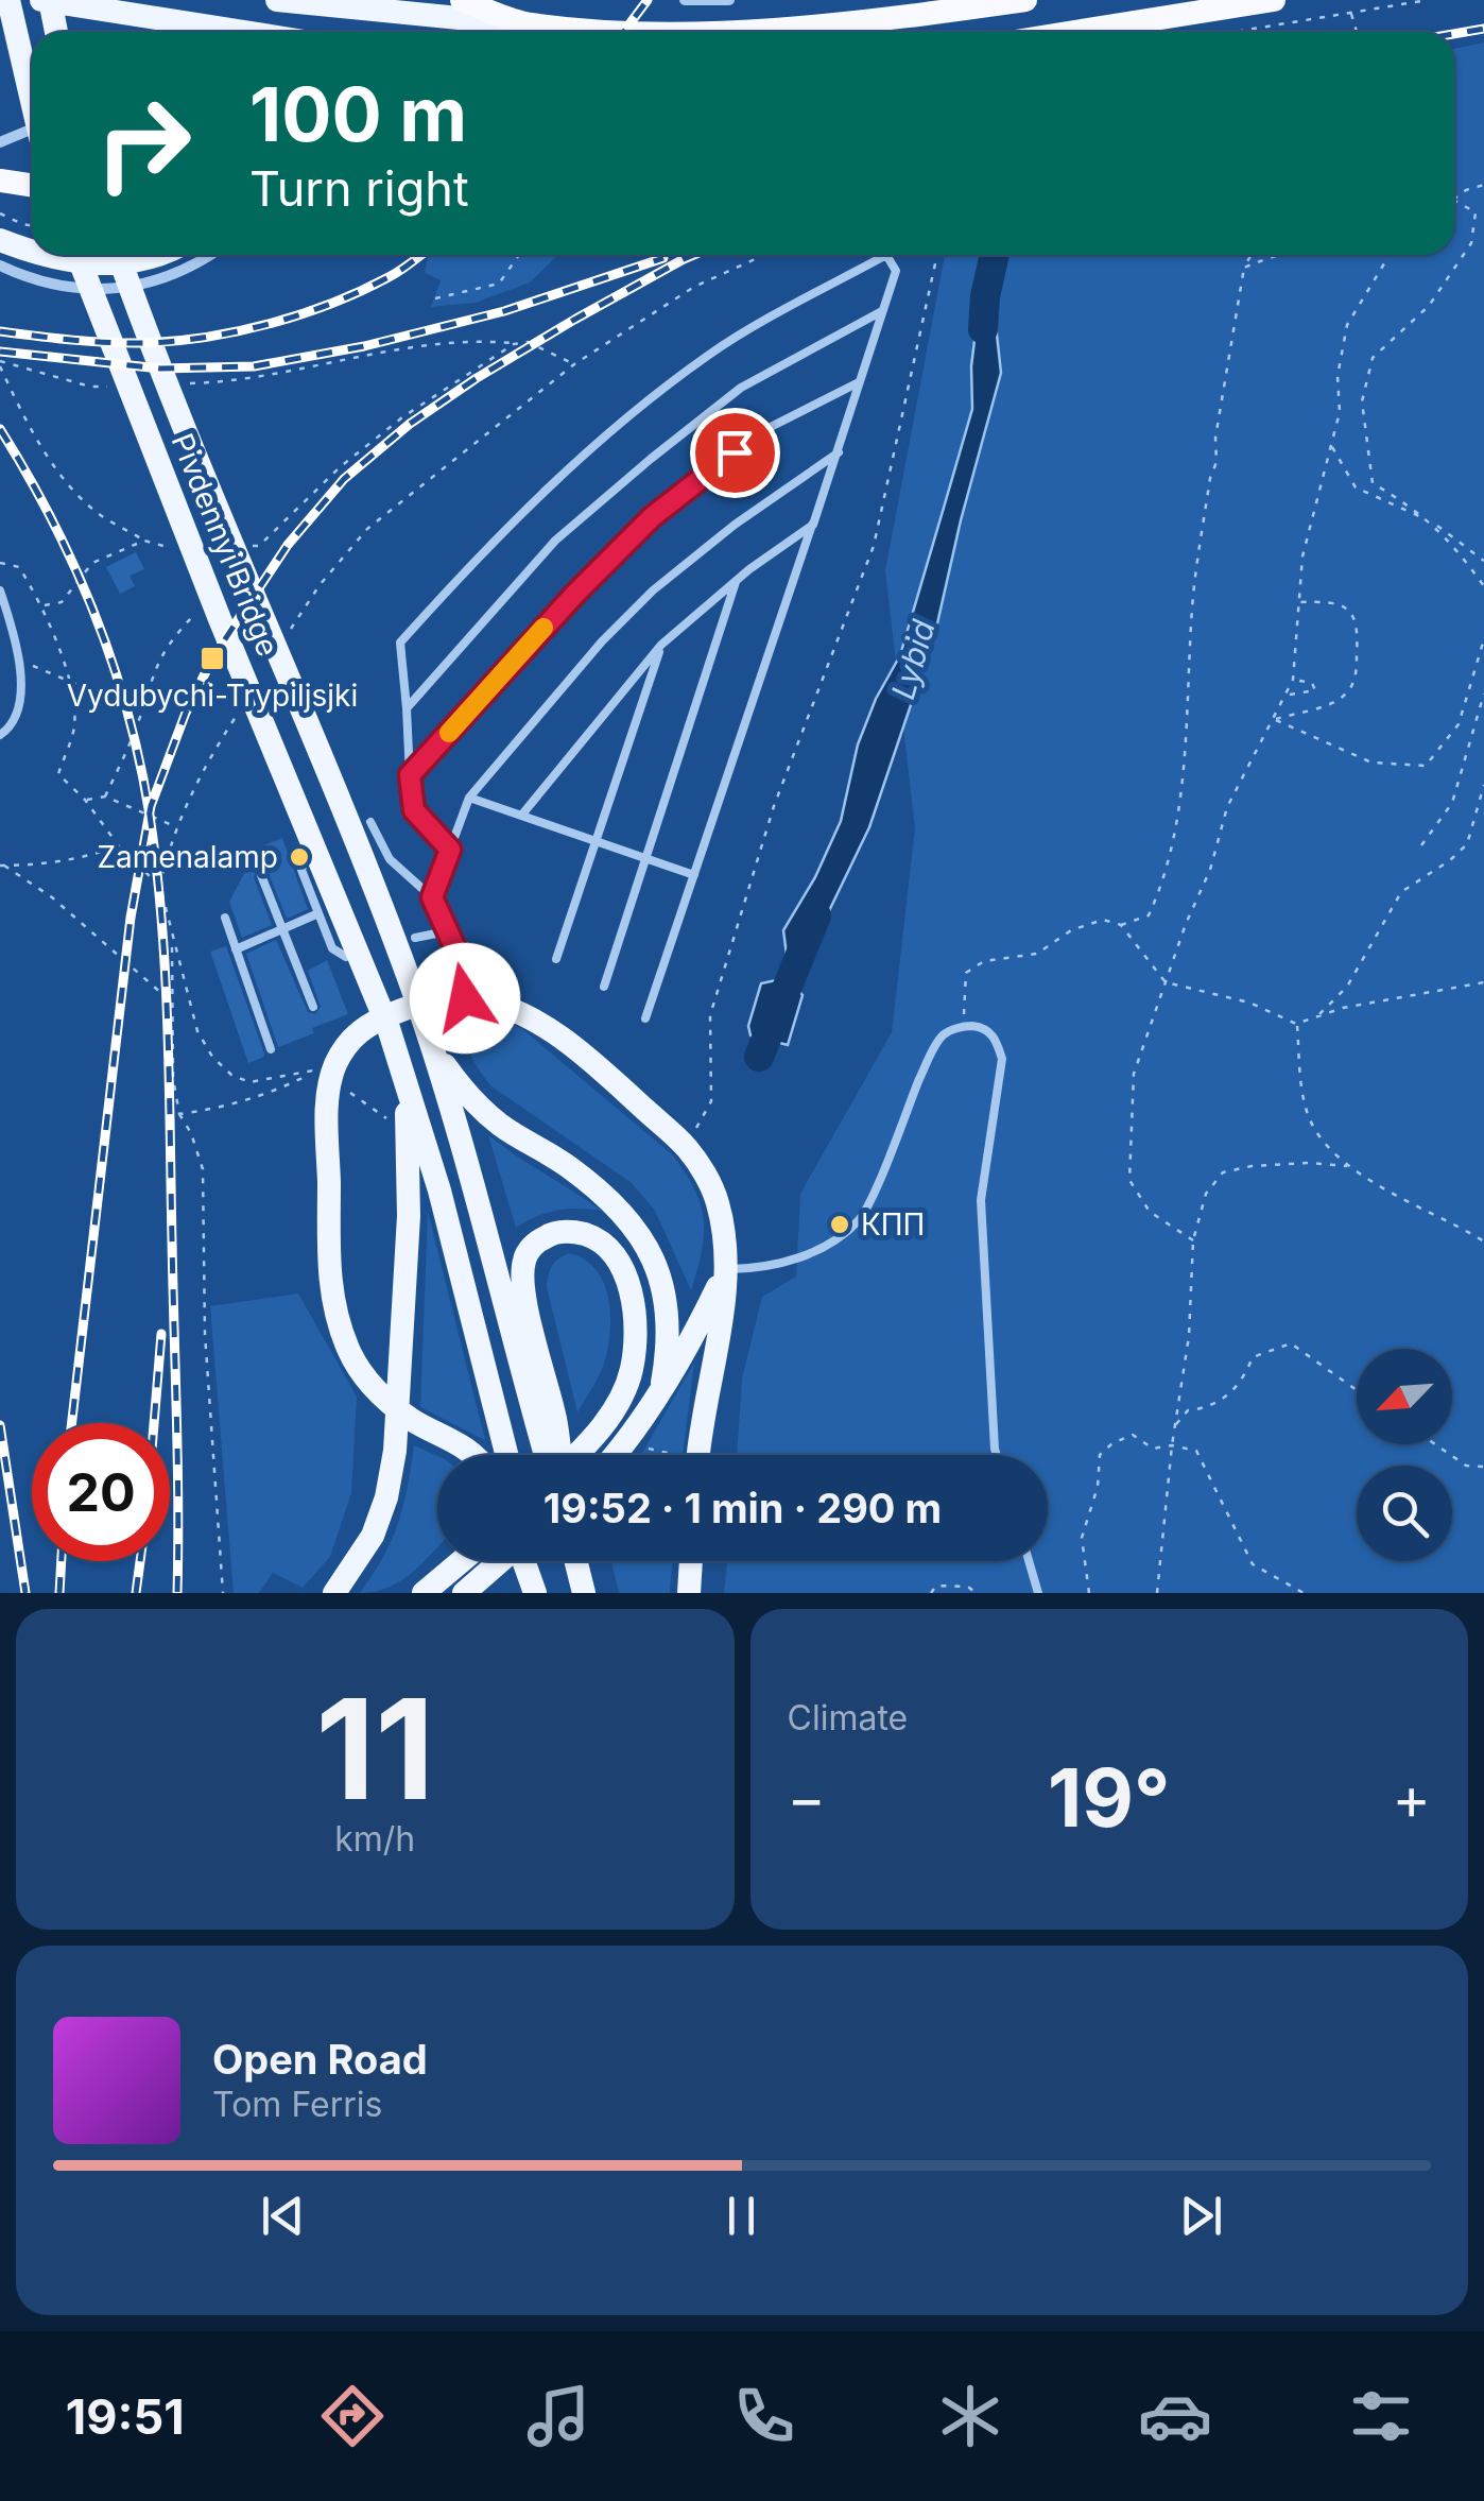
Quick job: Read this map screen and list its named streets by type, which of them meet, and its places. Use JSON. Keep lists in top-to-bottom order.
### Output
{
  "streets": {
    "main road": ["Pivdennyi Bridge"]
  },
  "water": ["Lybid"],
  "places": {
    "transit": ["Vydubychi-Trypiljsjki"],
    "other": ["Zamenalamp", "КПП"]
  },
  "north": "bottom left",
  "page": {
    "turn": ["100 m", "Turn right"],
    "limit": "20",
    "trip": "19:52 · 1 min · 290 m",
    "tile": [
      ["11", "km/h"],
      "Climate"
    ],
    "heat": ["−", "19°", "+"],
    "song": ["Open Road", "Tom Ferris"],
    "tabs": "19:51"
  }
}
